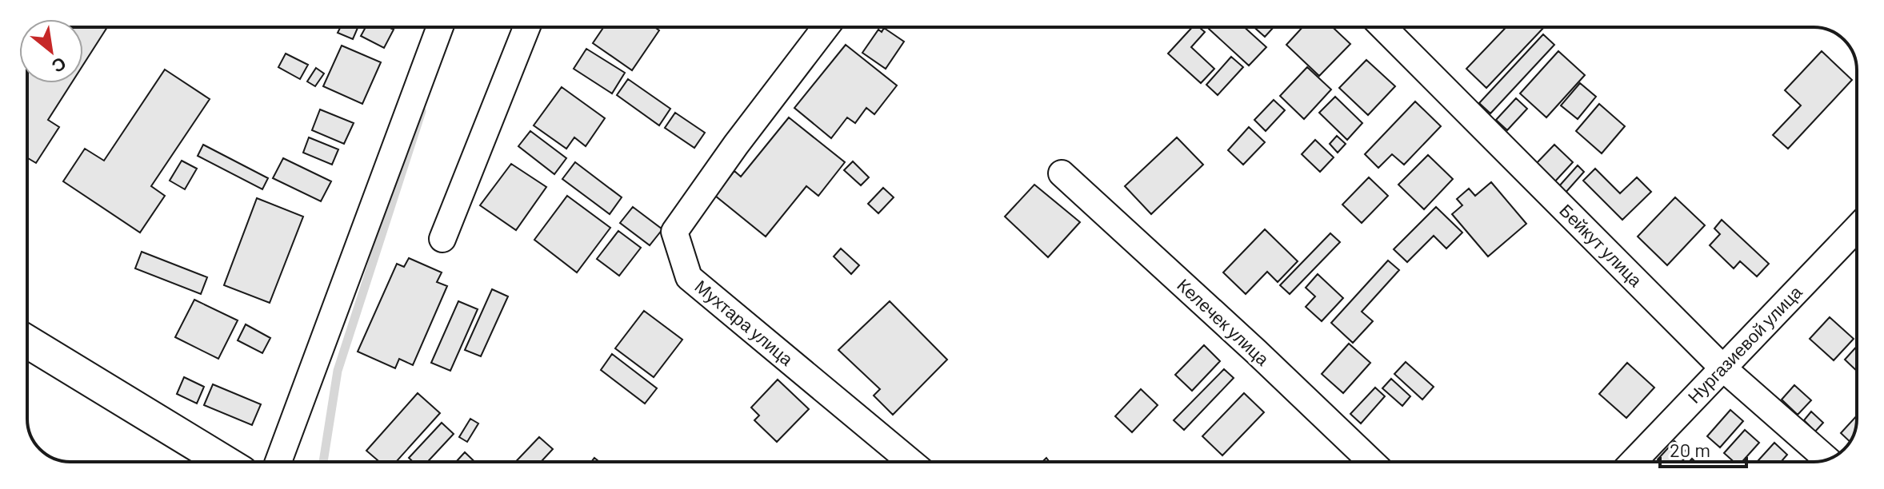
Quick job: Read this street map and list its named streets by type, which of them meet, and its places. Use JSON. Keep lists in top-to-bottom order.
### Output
{
  "streets": {
    "street": [
      "Бейкут улица",
      "Келечек улица",
      "Мухтара улица",
      "Нургазиевой улица"
    ]
  },
  "crossings": [
    ["Бейкут улица", "Нургазиевой улица"]
  ],
  "scale_bar": "20 m",
  "north": "bottom right"
}
